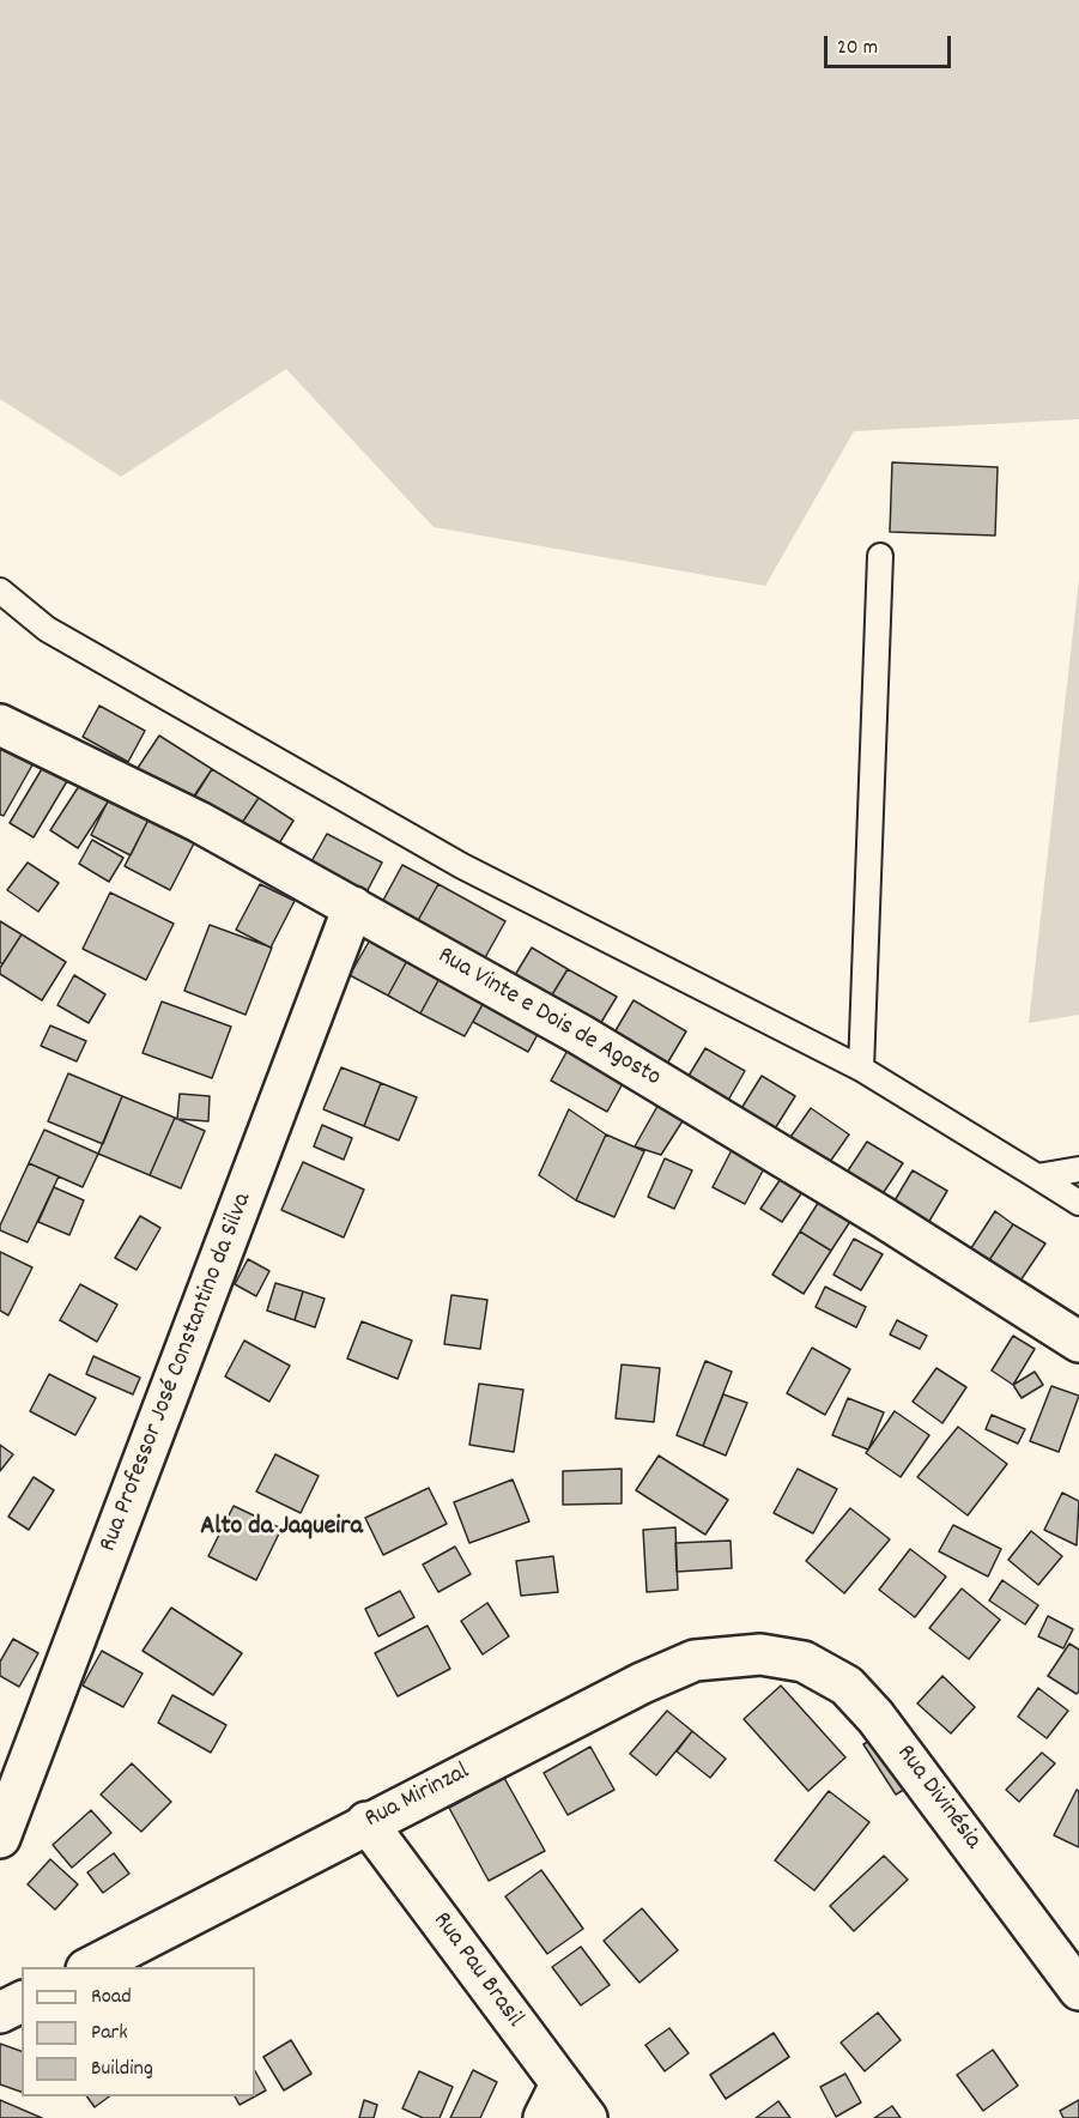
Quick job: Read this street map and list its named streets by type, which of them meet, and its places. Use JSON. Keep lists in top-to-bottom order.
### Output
{
  "streets": {
    "street": [
      "Rua Vinte e Dois de Agosto",
      "Rua Professor José Constantino da Silva",
      "Rua Mirinzal",
      "Rua Divinésia",
      "Rua Pau Brasil"
    ]
  },
  "crossings": [
    ["Rua Vinte e Dois de Agosto", "Rua Professor José Constantino da Silva"],
    ["Rua Mirinzal", "Rua Divinésia"],
    ["Rua Mirinzal", "Rua Pau Brasil"]
  ],
  "districts": ["Alto da Jaqueira"],
  "legend": ["Road", "Park", "Building"],
  "scale_bar": "20 m"
}
